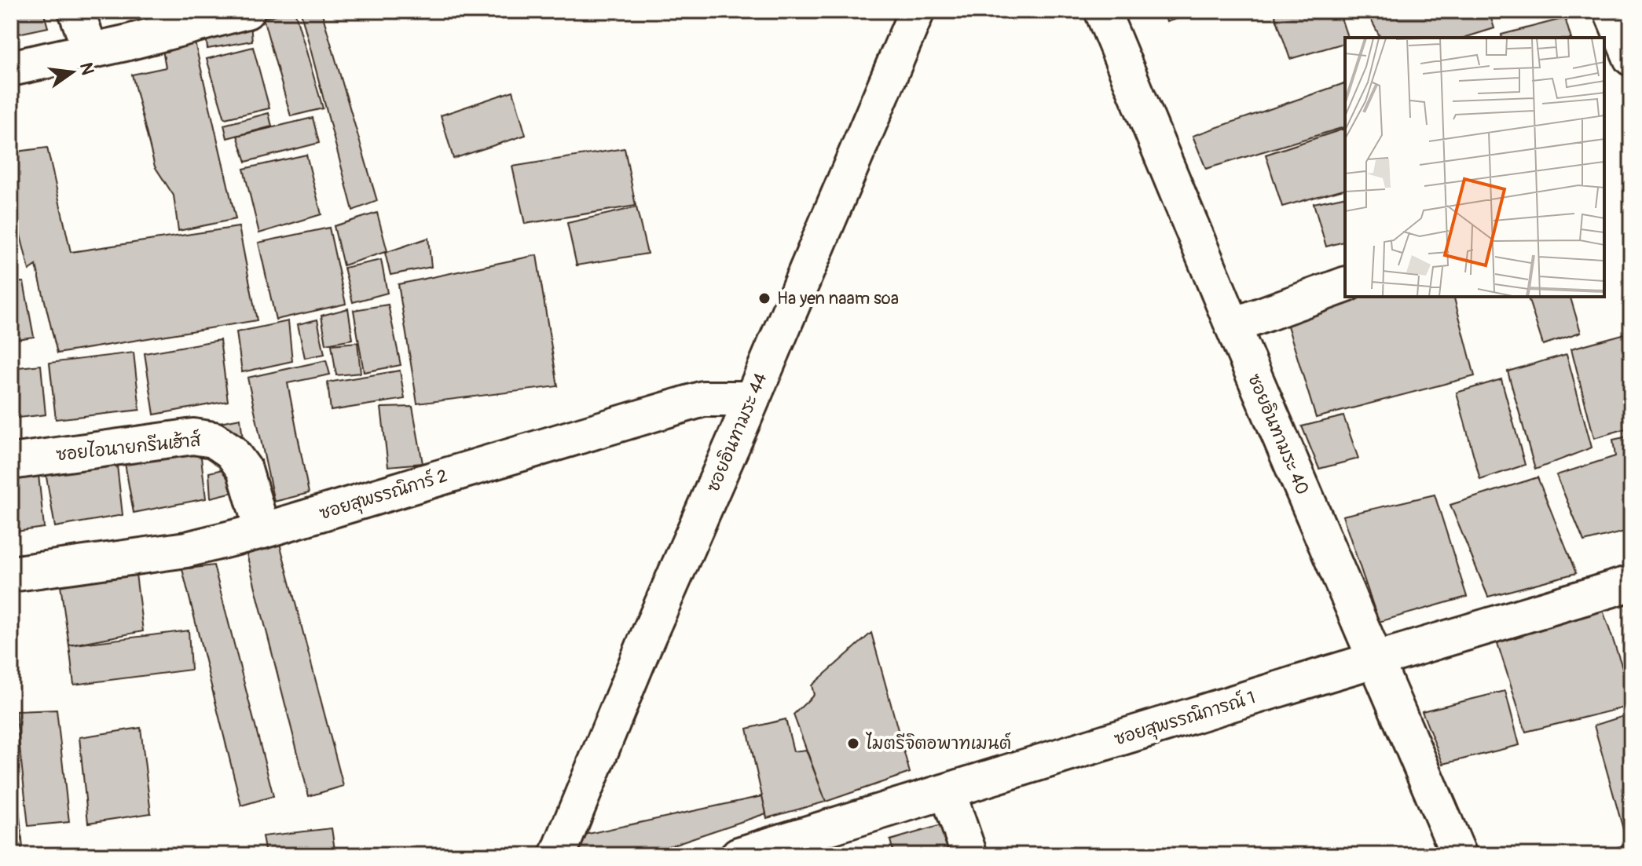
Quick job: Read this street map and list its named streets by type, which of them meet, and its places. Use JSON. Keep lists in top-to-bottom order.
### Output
{
  "streets": {
    "street": [
      "ซอยอินทามระ 44",
      "ซอยอินทามระ 40",
      "ซอยไอนายกรีนเฮ้าส์",
      "ซอยสุพรรณิการ์ 2",
      "ซอยสุพรรณิการณ์ 1"
    ]
  },
  "crossings": [
    ["ซอยอินทามระ 44", "ซอยสุพรรณิการ์ 2"],
    ["ซอยอินทามระ 40", "ซอยสุพรรณิการณ์ 1"],
    ["ซอยไอนายกรีนเฮ้าส์", "ซอยสุพรรณิการ์ 2"]
  ],
  "places": ["Ha yen naam soa", "ไมตรีจิตอพาทเมนต์"],
  "north": "right"
}
